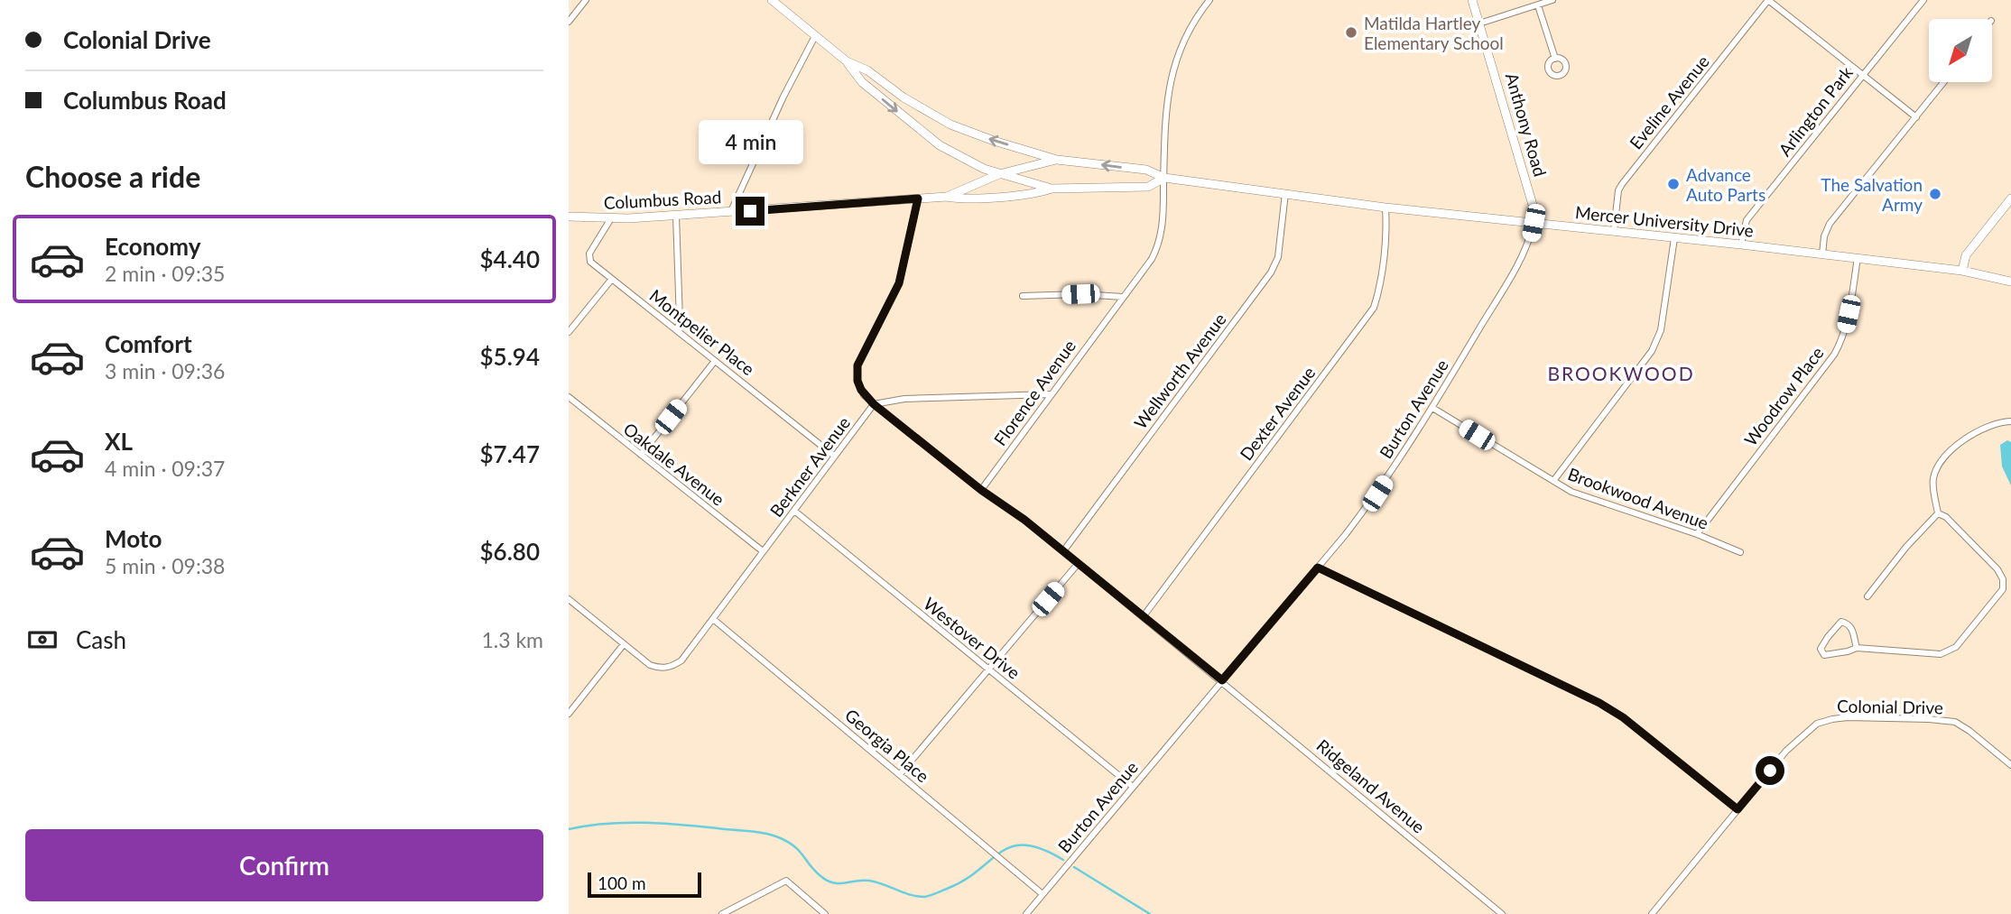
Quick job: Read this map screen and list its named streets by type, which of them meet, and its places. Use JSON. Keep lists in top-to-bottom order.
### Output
{
  "streets": {
    "main road": ["Anthony Road", "Columbus Road", "Mercer University Drive"],
    "street": [
      "Eveline Avenue",
      "Arlington Park",
      "Montpelier Place",
      "Wellworth Avenue",
      "Florence Avenue",
      "Woodrow Place",
      "Burton Avenue",
      "Dexter Avenue",
      "Oakdale Avenue",
      "Berkner Avenue",
      "Brookwood Avenue",
      "Westover Drive",
      "Colonial Drive",
      "Georgia Place",
      "Ridgeland Avenue"
    ]
  },
  "crossings": [
    ["Eveline Avenue", "Mercer University Drive"],
    ["Arlington Park", "Mercer University Drive"],
    ["Anthony Road", "Mercer University Drive"],
    ["Anthony Road", "Burton Avenue"],
    ["Columbus Road", "Mercer University Drive"],
    ["Columbus Road", "Montpelier Place"],
    ["Mercer University Drive", "Wellworth Avenue"],
    ["Mercer University Drive", "Florence Avenue"],
    ["Mercer University Drive", "Woodrow Place"],
    ["Mercer University Drive", "Burton Avenue"],
    ["Mercer University Drive", "Dexter Avenue"],
    ["Montpelier Place", "Berkner Avenue"],
    ["Wellworth Avenue", "Ridgeland Avenue"],
    ["Florence Avenue", "Ridgeland Avenue"],
    ["Woodrow Place", "Brookwood Avenue"],
    ["Burton Avenue", "Brookwood Avenue"],
    ["Burton Avenue", "Westover Drive"],
    ["Burton Avenue", "Georgia Place"],
    ["Burton Avenue", "Ridgeland Avenue"],
    ["Dexter Avenue", "Ridgeland Avenue"],
    ["Oakdale Avenue", "Berkner Avenue"],
    ["Berkner Avenue", "Westover Drive"],
    ["Berkner Avenue", "Georgia Place"],
    ["Berkner Avenue", "Ridgeland Avenue"]
  ],
  "districts": ["BROOKWOOD"],
  "places": ["Matilda Hartley Elementary School", "Advance Auto Parts", "The Salvation Army"],
  "scale_bar": "100 m",
  "north": "bottom left",
  "page": {
    "banner": ["Colonial Drive", "Columbus Road"],
    "bubble": "4 min",
    "heading": "Choose a ride",
    "list": [
      {
        "name": "Economy",
        "note": "2 min · 09:35",
        "value": "$4.40"
      },
      {
        "name": "Comfort",
        "note": "3 min · 09:36",
        "value": "$5.94"
      },
      {
        "name": "XL",
        "note": "4 min · 09:37",
        "value": "$7.47"
      },
      {
        "name": "Moto",
        "note": "5 min · 09:38",
        "value": "$6.80"
      }
    ],
    "pay": ["Cash", "1.3 km"],
    "buttons": "Confirm",
    "scale": "100 m"
  }
}
